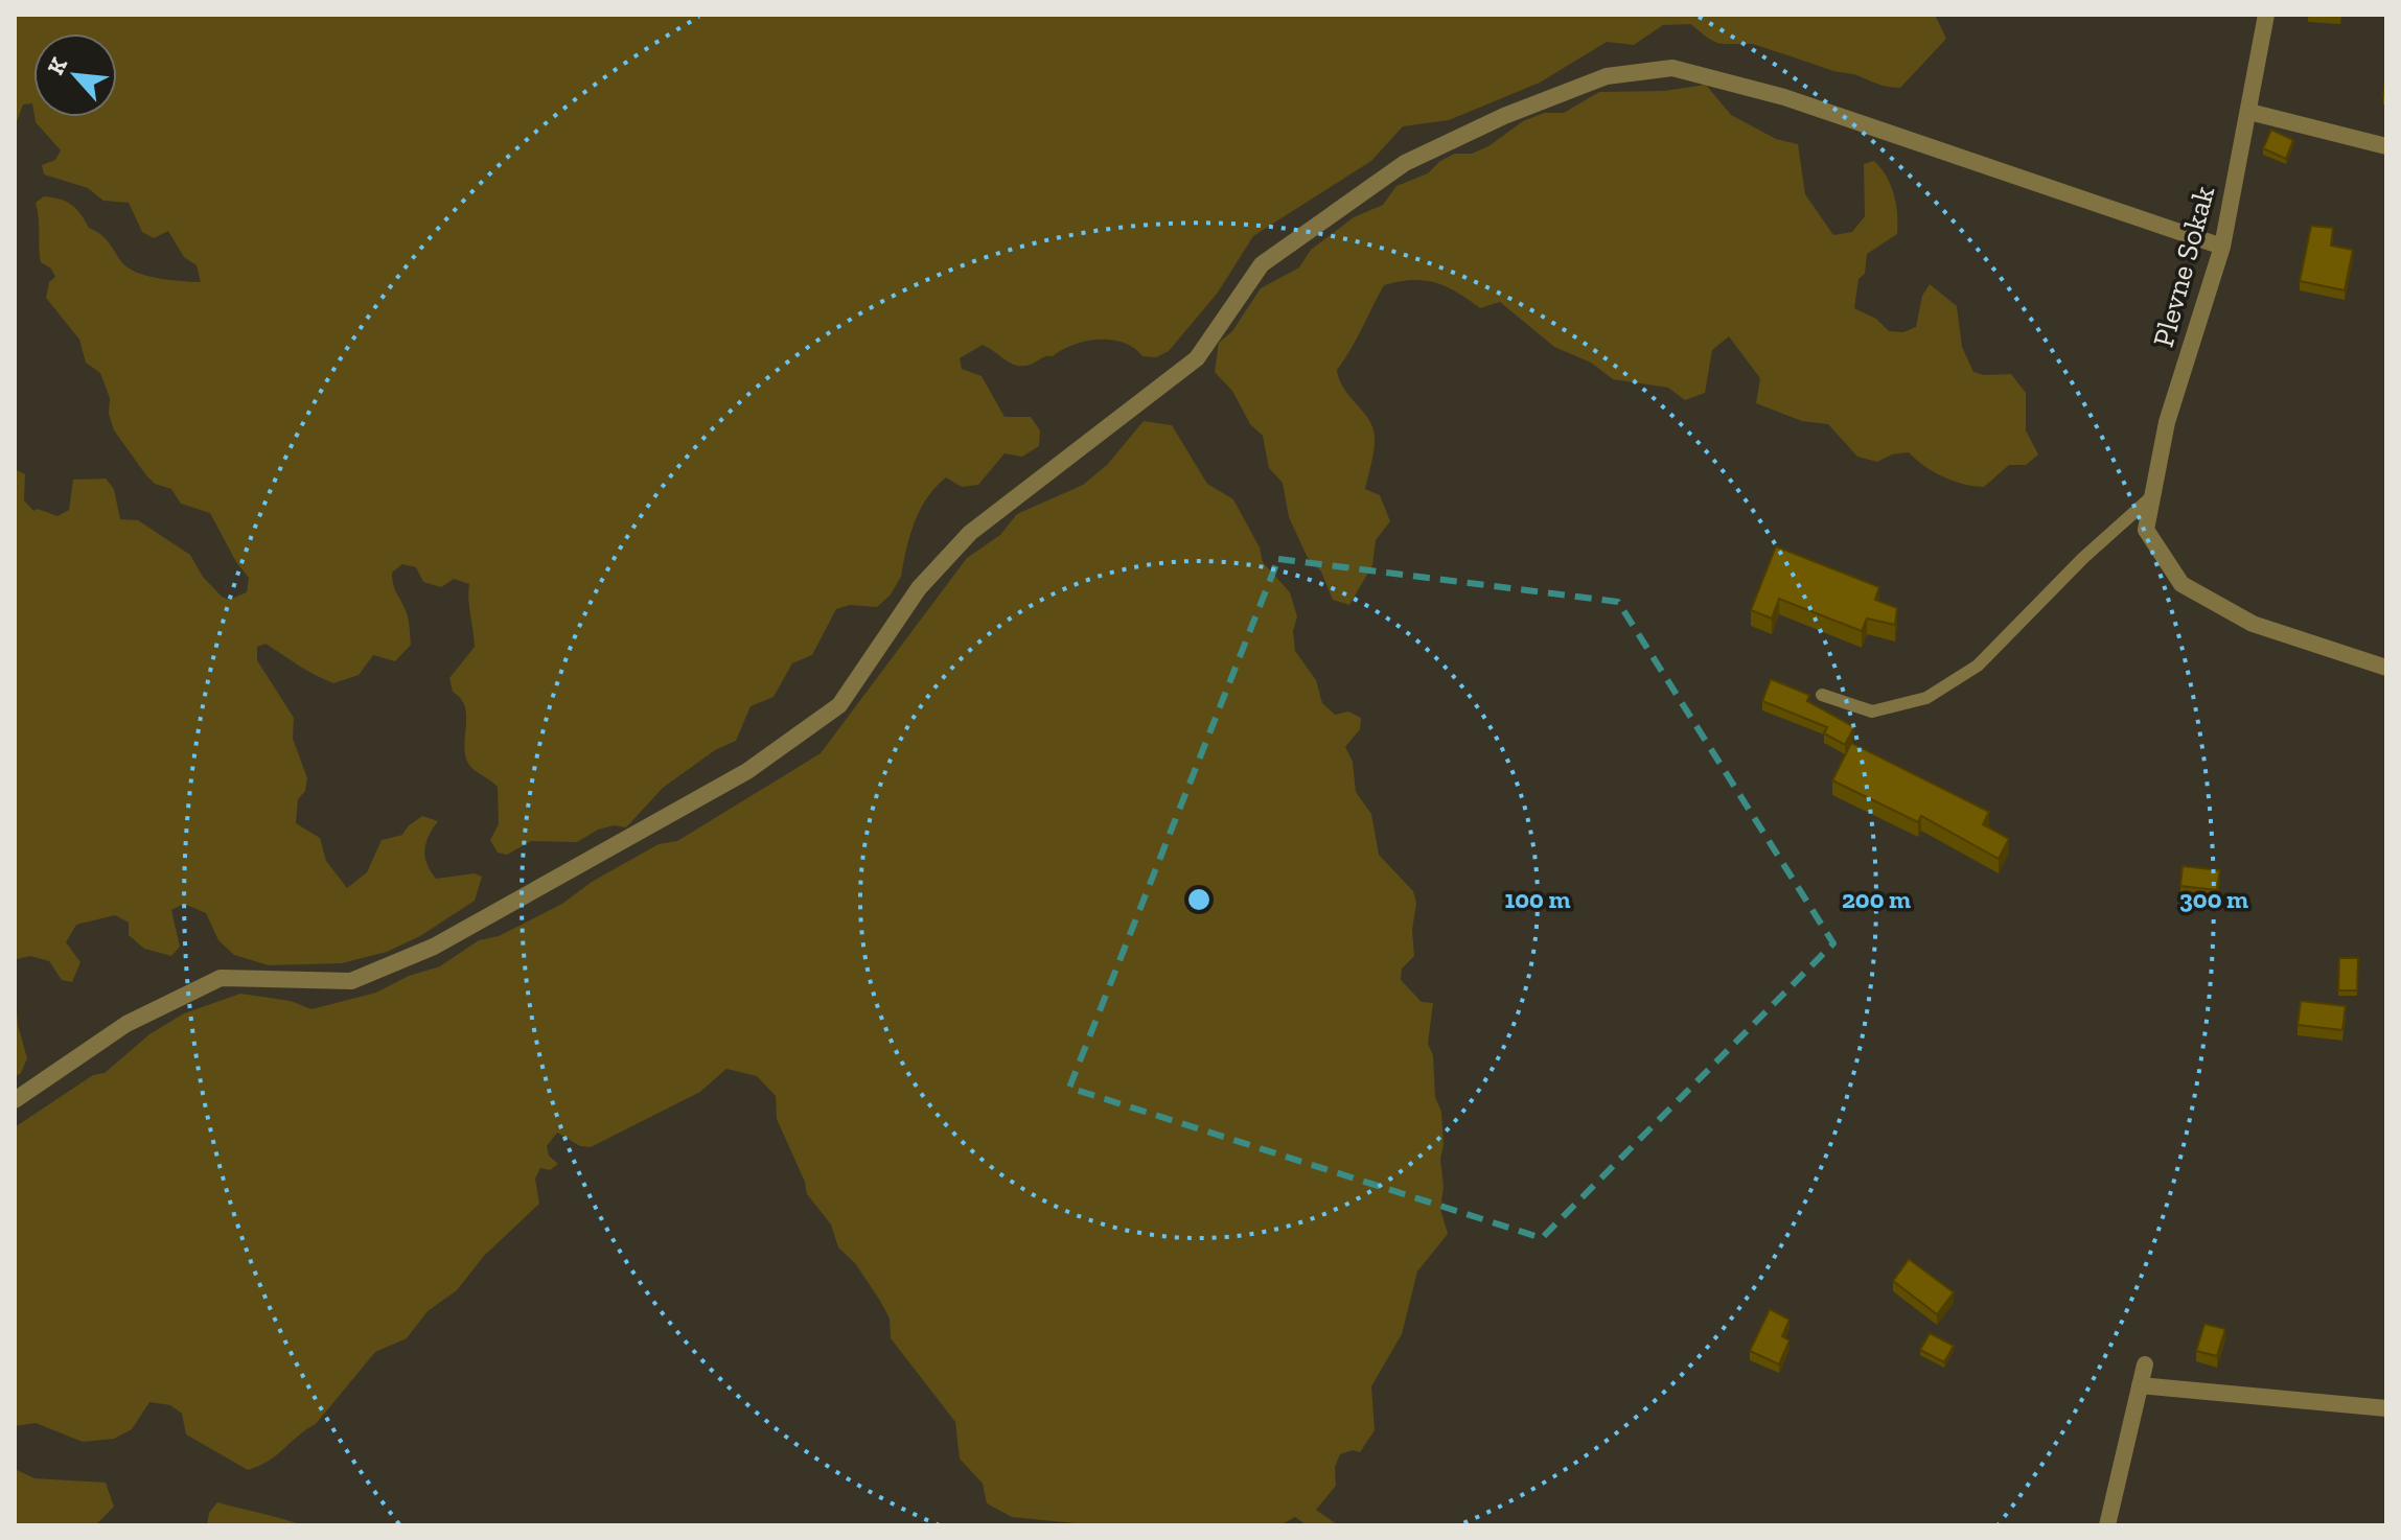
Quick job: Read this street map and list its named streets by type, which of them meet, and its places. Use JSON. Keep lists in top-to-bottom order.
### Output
{
  "streets": {
    "street": ["Plevne Sokak"]
  },
  "north": "top left",
  "rings": ["100 m", "200 m", "300 m"]
}
